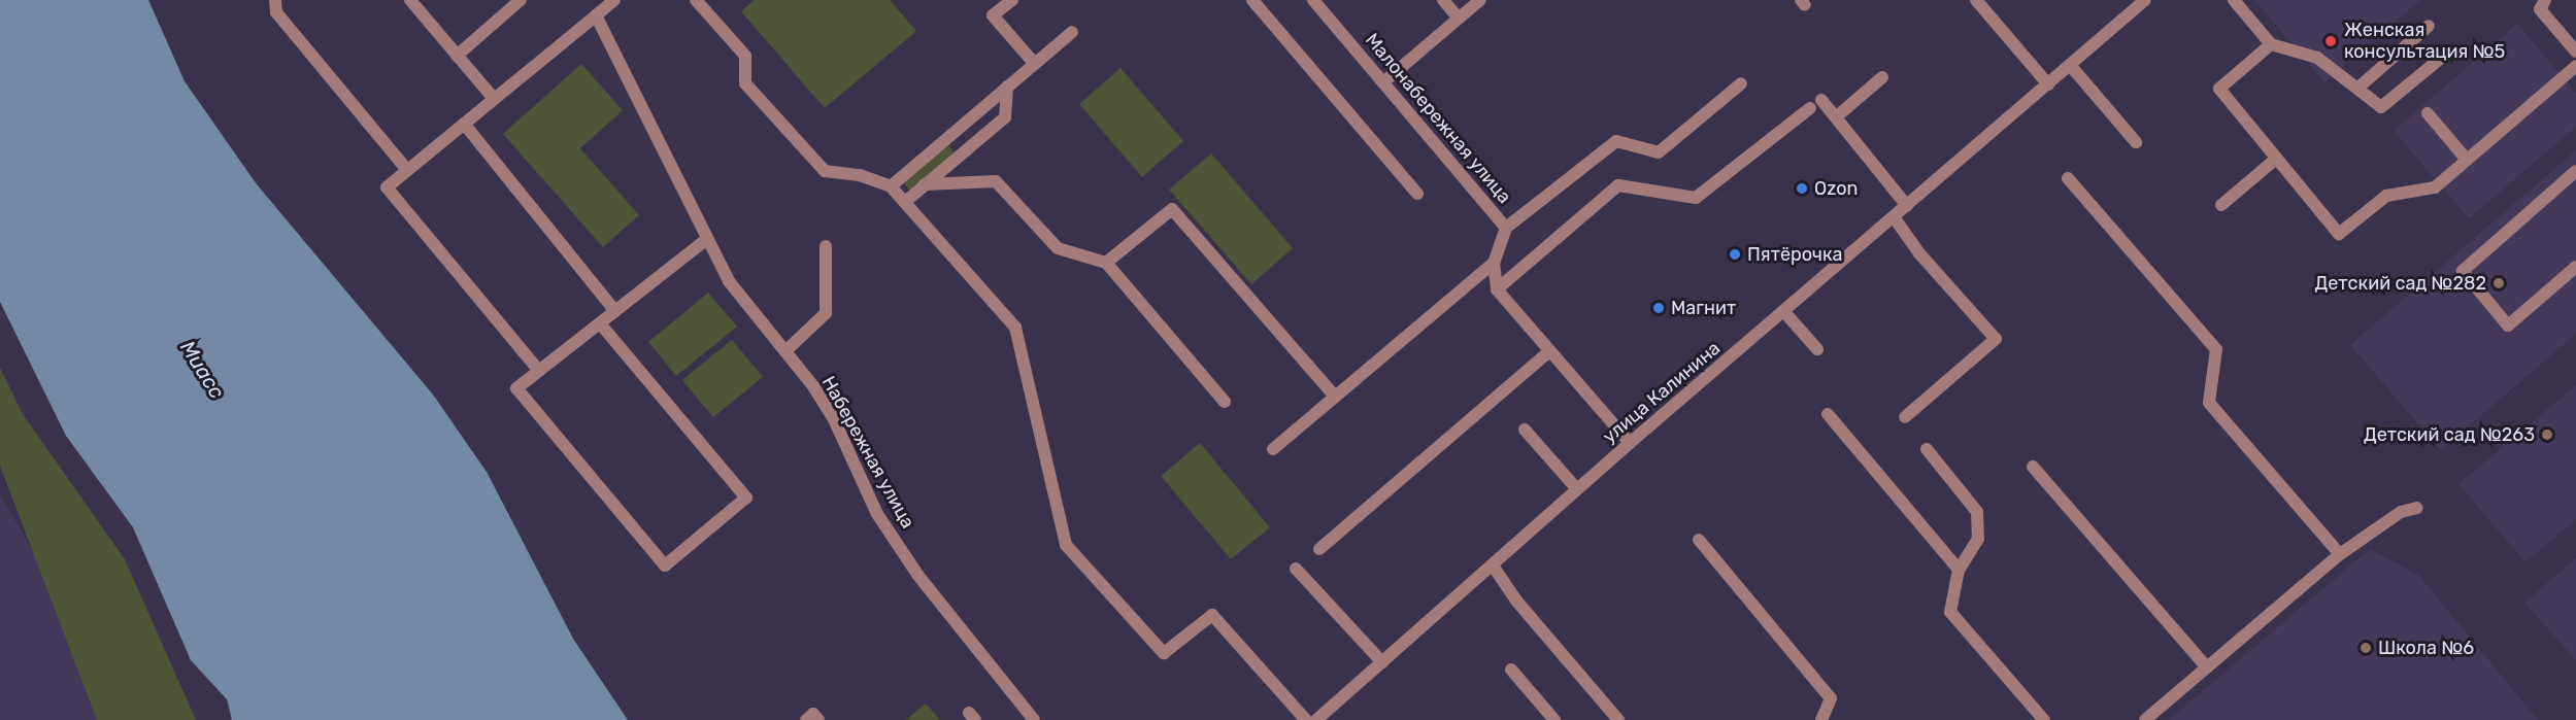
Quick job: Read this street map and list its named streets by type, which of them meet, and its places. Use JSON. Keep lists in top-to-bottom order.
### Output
{
  "streets": {
    "street": ["Малонабережная улица", "улица Калинина", "Набережная улица"]
  },
  "water": ["Миасс"],
  "places": [
    "Женская консультация №5",
    "Ozon",
    "Пятёрочка",
    "Детский сад №282",
    "Магнит",
    "Детский сад №263",
    "Школа №6"
  ]
}
